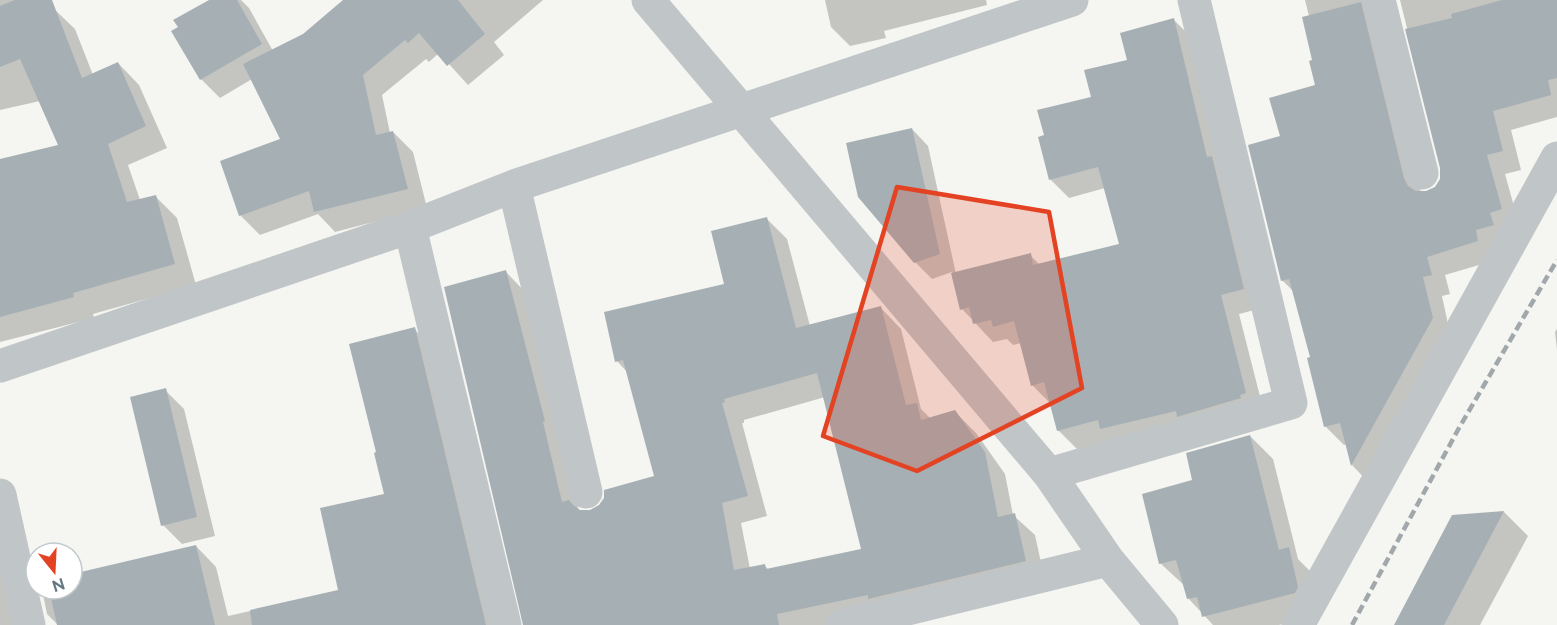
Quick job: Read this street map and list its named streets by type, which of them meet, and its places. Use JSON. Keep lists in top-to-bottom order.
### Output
{
  "north": "bottom"
}
